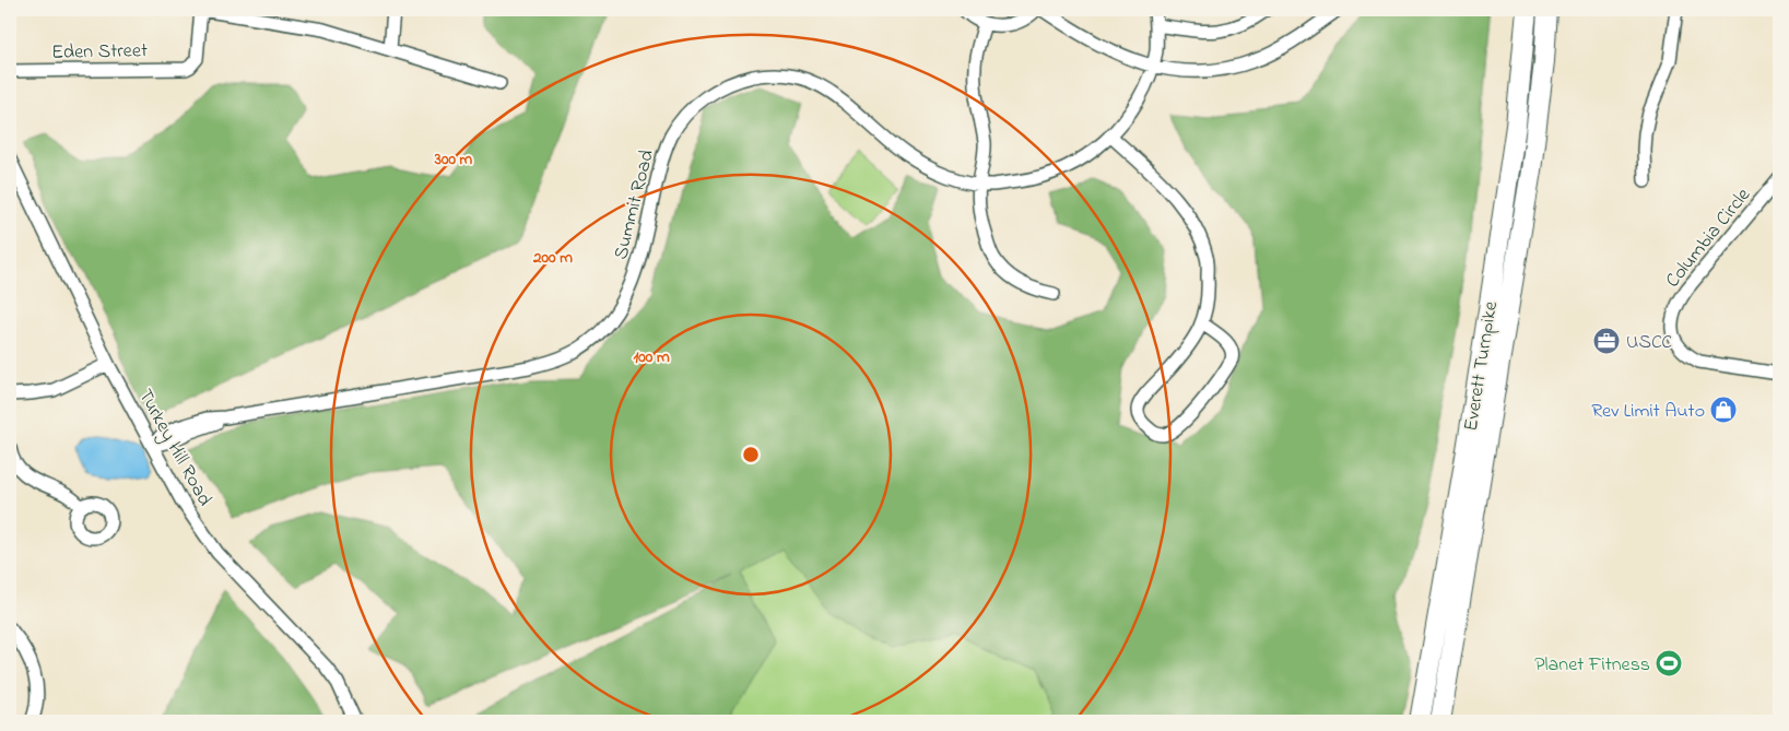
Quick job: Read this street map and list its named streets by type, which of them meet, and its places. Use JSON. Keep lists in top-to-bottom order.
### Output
{
  "streets": {
    "highway": ["Everett Turnpike"],
    "street": [
      "Eden Street",
      "Summit Road",
      "Columbia Circle",
      "Turkey Hill Road"
    ]
  },
  "crossings": [
    ["Summit Road", "Turkey Hill Road"]
  ],
  "places": {
    "office": ["USCC"],
    "shop": ["Rev Limit Auto"],
    "sports": ["Planet Fitness"]
  },
  "rings": ["300 m", "200 m", "100 m"]
}
